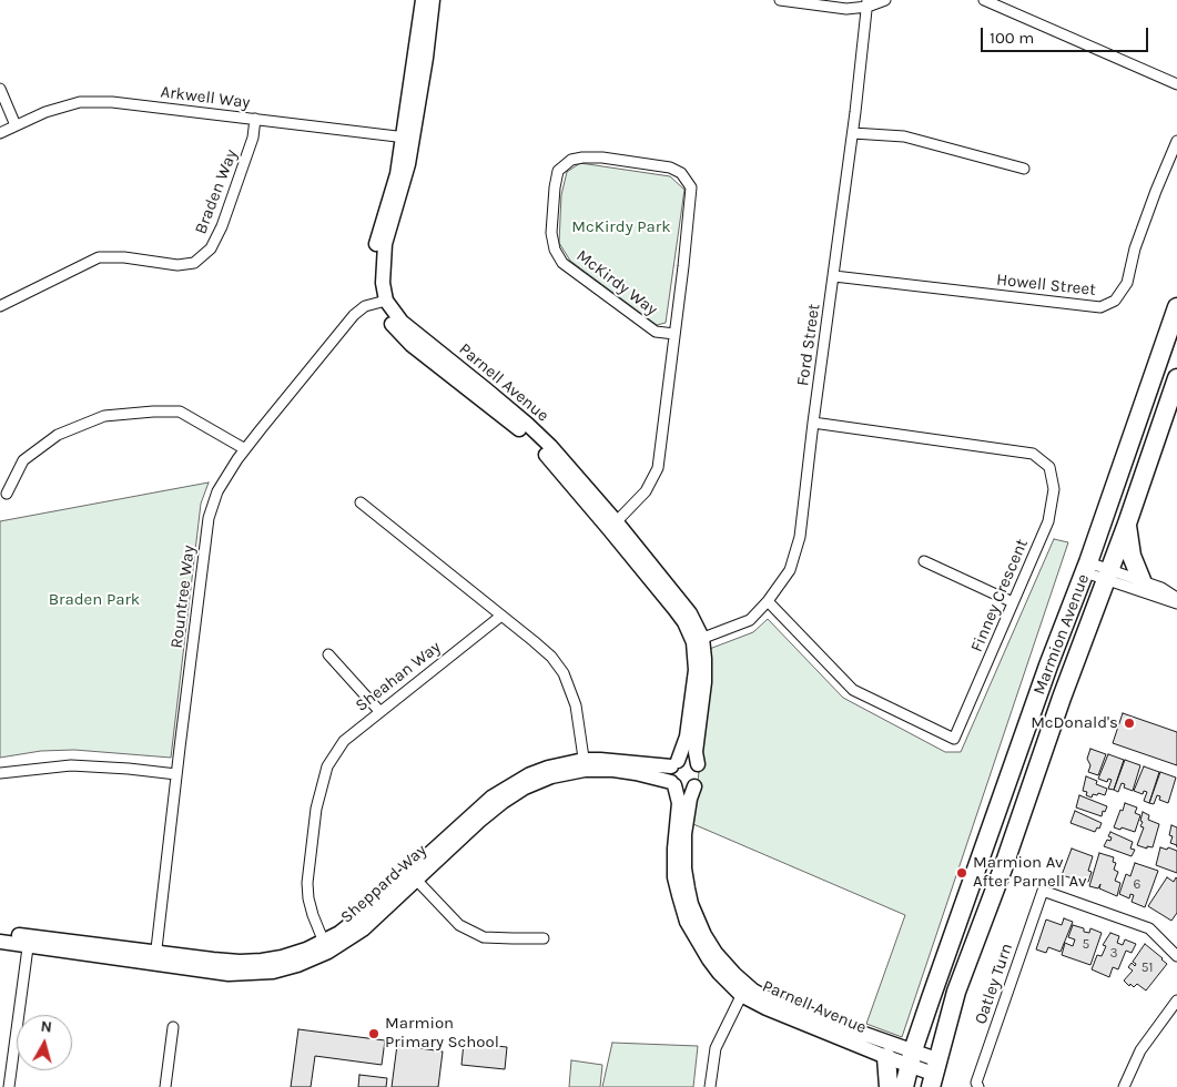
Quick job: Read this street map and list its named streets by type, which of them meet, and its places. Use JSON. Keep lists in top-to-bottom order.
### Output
{
  "streets": {
    "highway": ["Marmion Avenue"],
    "street": [
      "Arkwell Way",
      "Braden Way",
      "McKirdy Way",
      "Howell Street",
      "Ford Street",
      "Parnell Avenue",
      "Finney Crescent",
      "Rountree Way",
      "Sheahan Way",
      "Sheppard Way",
      "Oatley Turn"
    ]
  },
  "crossings": [
    ["Arkwell Way", "Braden Way"],
    ["Arkwell Way", "Parnell Avenue"],
    ["McKirdy Way", "Parnell Avenue"],
    ["Howell Street", "Ford Street"],
    ["Ford Street", "Parnell Avenue"],
    ["Ford Street", "Finney Crescent"],
    ["Parnell Avenue", "Rountree Way"],
    ["Parnell Avenue", "Marmion Avenue"],
    ["Parnell Avenue", "Sheppard Way"],
    ["Rountree Way", "Sheppard Way"],
    ["Sheahan Way", "Sheppard Way"]
  ],
  "parks": ["McKirdy Park", "Braden Park"],
  "places": ["McDonald's", "Marmion Av After Parnell Av", "Marmion Primary School"],
  "house_numbers": [
    "6",
    "5",
    "3",
    "51"
  ],
  "scale_bar": "100 m",
  "north": "top"
}
